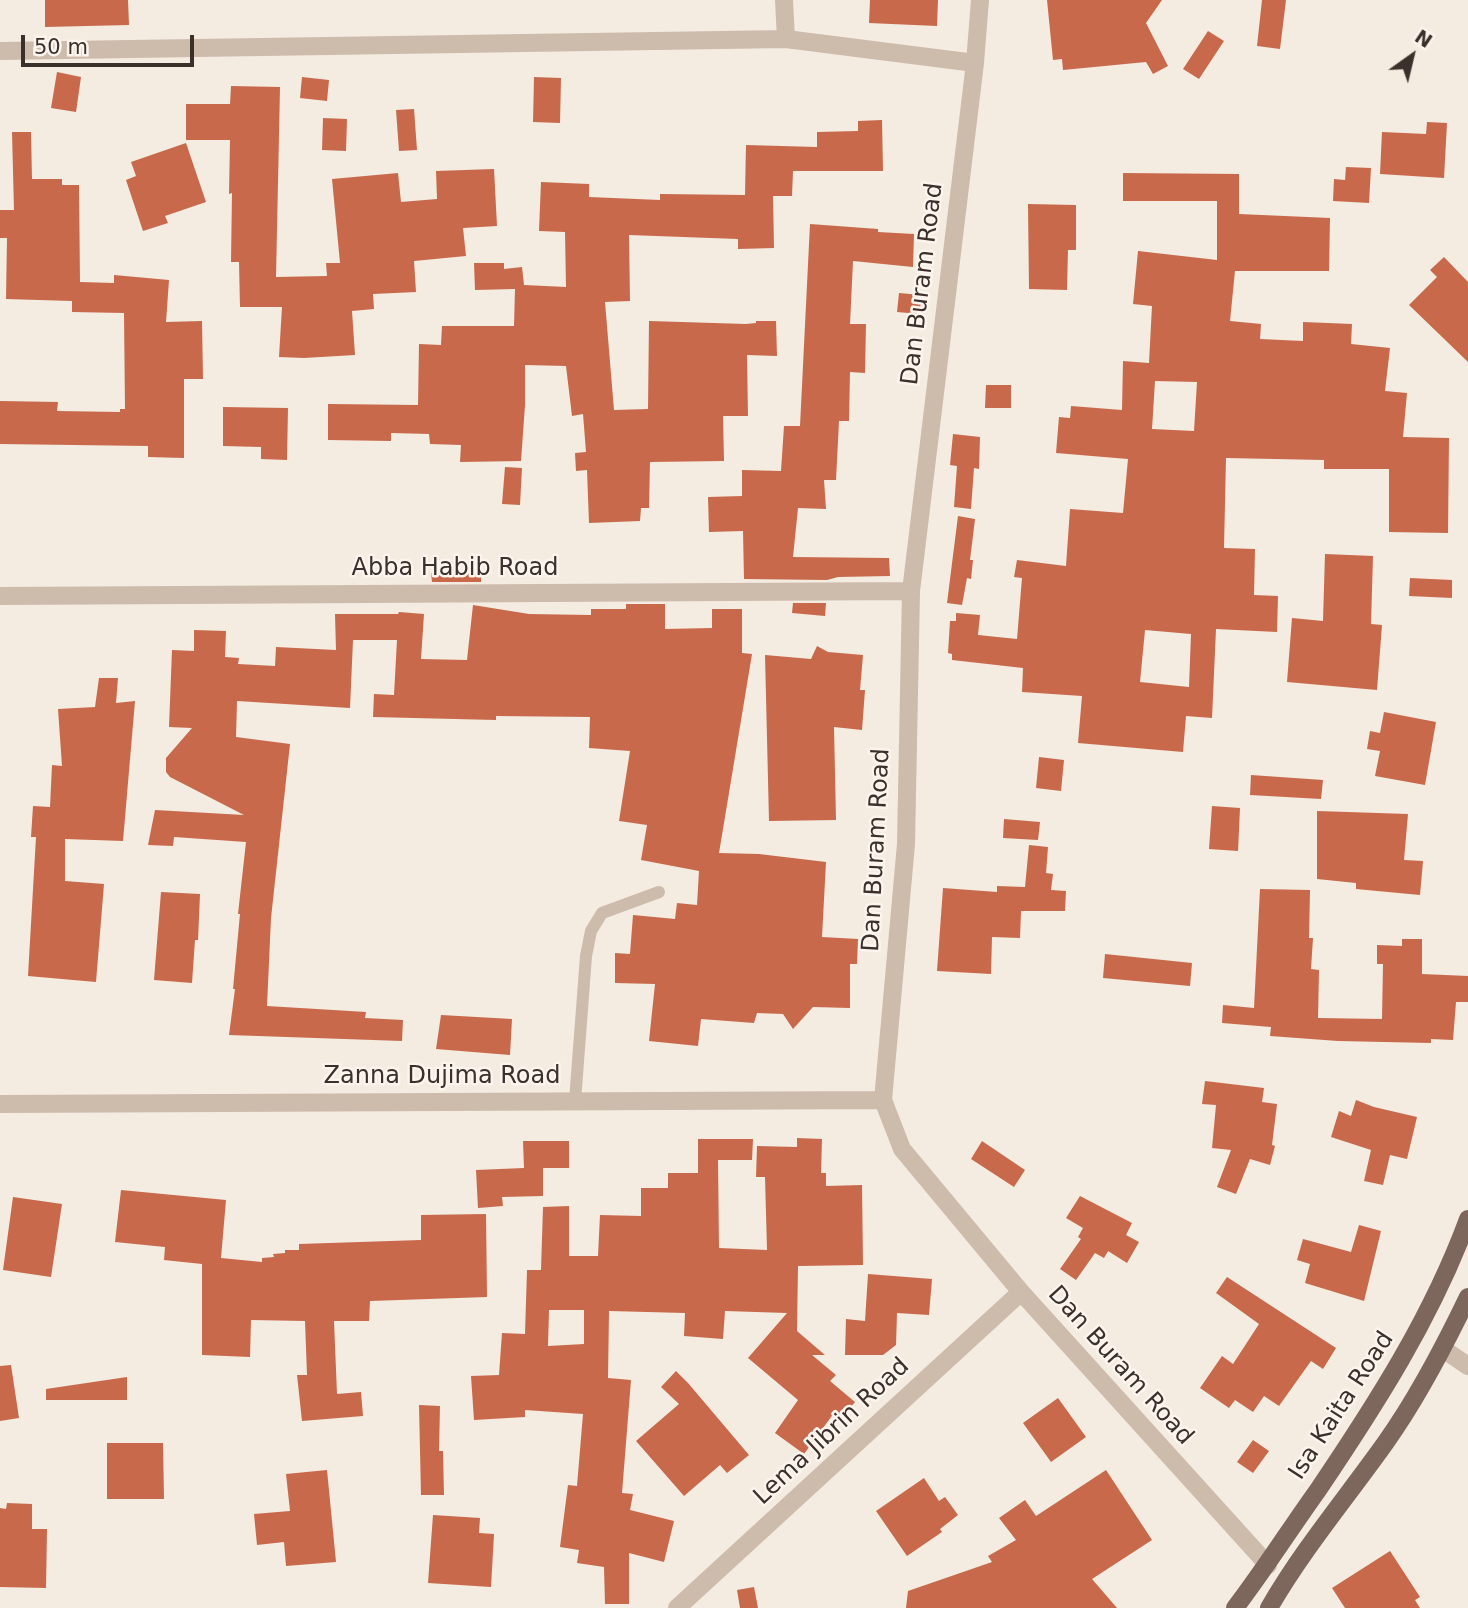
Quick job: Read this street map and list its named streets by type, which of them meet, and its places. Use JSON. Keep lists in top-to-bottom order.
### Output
{
  "streets": {
    "main road": ["Isa Kaita Road"],
    "street": [
      "Dan Buram Road",
      "Abba Habib Road",
      "Zanna Dujima Road",
      "Lema Jibrin Road"
    ]
  },
  "crossings": [
    ["Dan Buram Road", "Abba Habib Road"],
    ["Dan Buram Road", "Zanna Dujima Road"],
    ["Dan Buram Road", "Isa Kaita Road"],
    ["Dan Buram Road", "Lema Jibrin Road"]
  ],
  "scale_bar": "50 m",
  "north": "top right"
}
